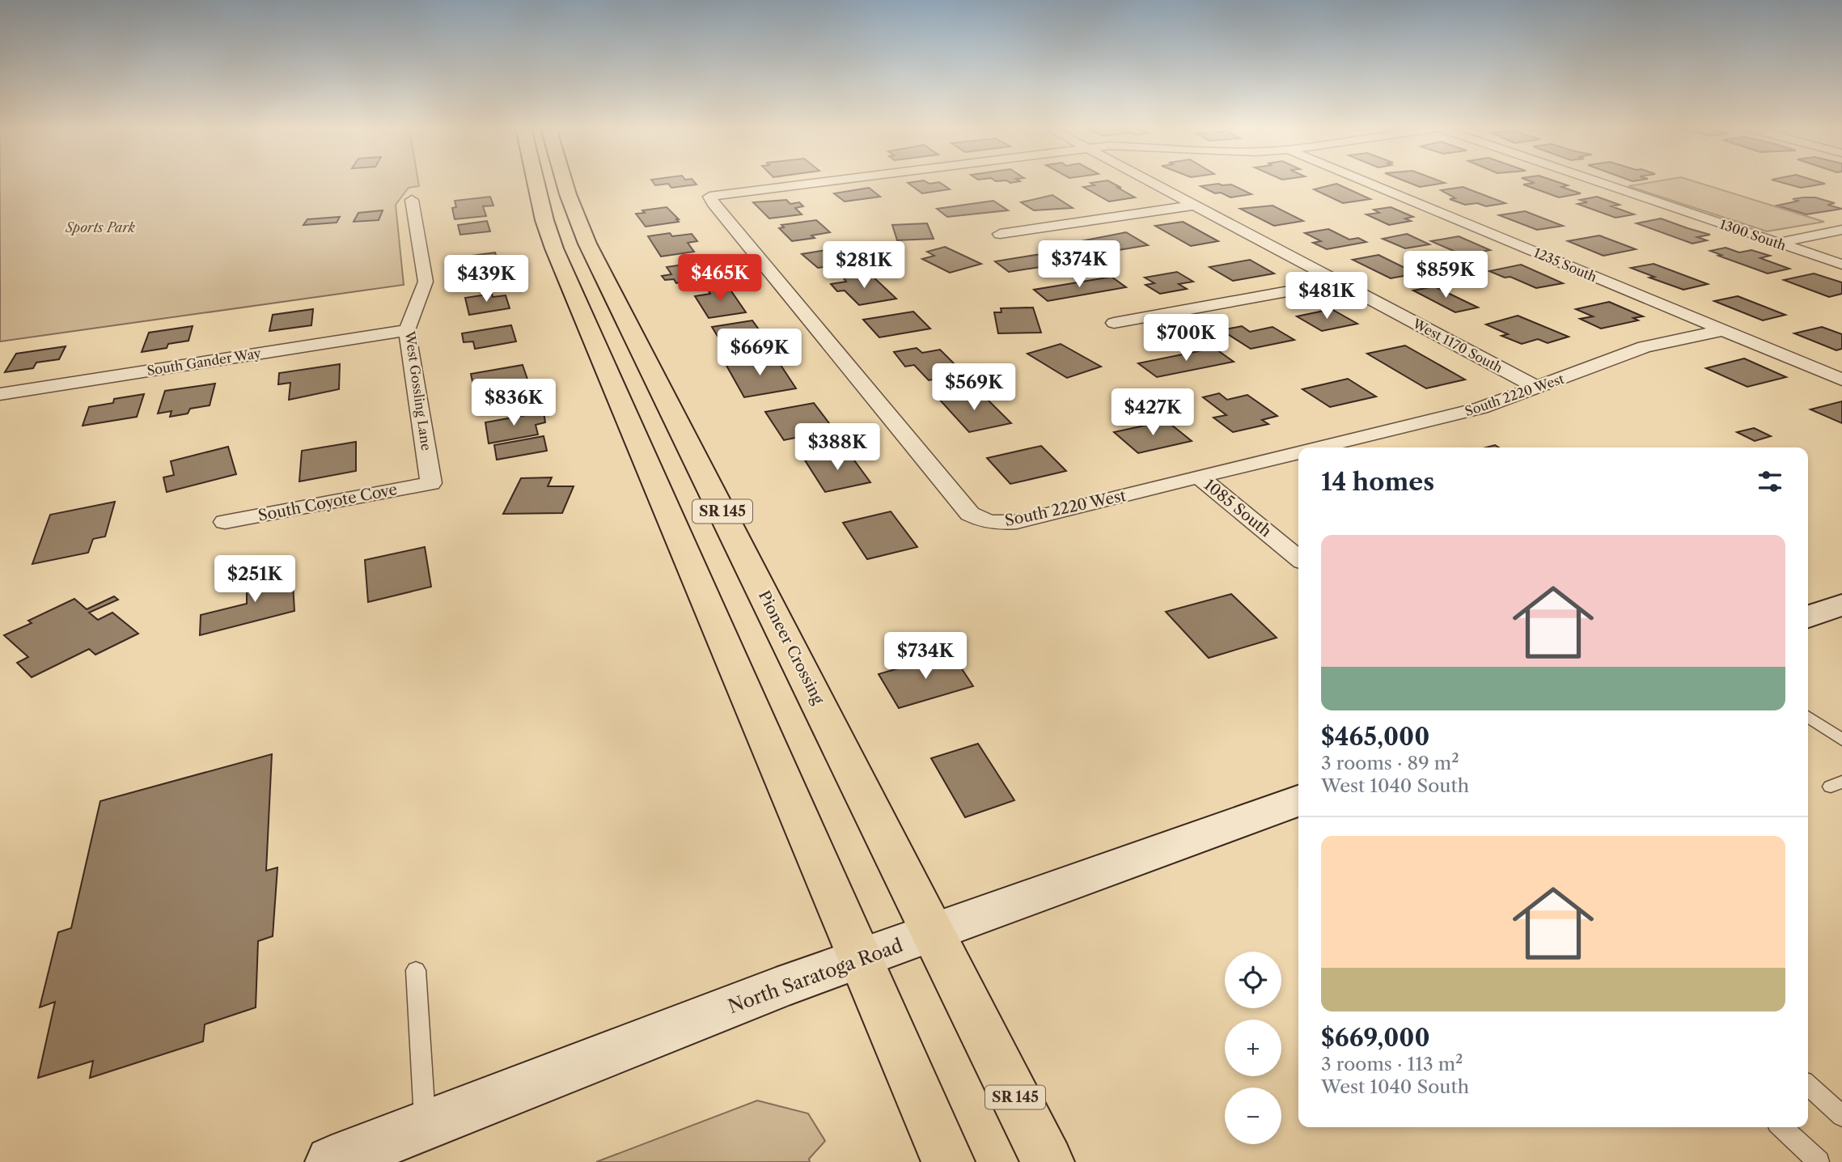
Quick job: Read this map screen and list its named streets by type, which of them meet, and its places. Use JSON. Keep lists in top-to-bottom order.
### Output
{
  "streets": {
    "highway": ["SR 145", "Pioneer Crossing"],
    "main road": ["North Saratoga Road"],
    "street": [
      "1300 South",
      "1235 South",
      "West 1170 South",
      "South Gander Way",
      "West Gossling Lane",
      "South 2220 West",
      "South Coyote Cove",
      "1085 South"
    ]
  },
  "crossings": [
    ["1235 South", "South 2220 West"],
    ["West 1170 South", "South 2220 West"],
    ["South Gander Way", "West Gossling Lane"],
    ["West Gossling Lane", "South Coyote Cove"],
    ["South 2220 West", "1085 South"],
    ["SR 145", "North Saratoga Road"],
    ["Pioneer Crossing", "North Saratoga Road"]
  ],
  "parks": ["Sports Park"],
  "page": {
    "price": [
      "$374K",
      "$281K",
      "$859K",
      "$465K",
      "$439K",
      "$481K",
      "$700K",
      "$669K",
      "$569K",
      "$836K",
      "$427K",
      "$388K",
      "$251K",
      "$734K"
    ],
    "heading": "14 homes",
    "list": [
      {
        "name": "$465,000",
        "note": "3 rooms · 89 m² · West 1040 South"
      },
      {
        "name": "$669,000",
        "note": "3 rooms · 113 m² · West 1040 South"
      }
    ],
    "map_buttons": ["+", "−"]
  }
}
